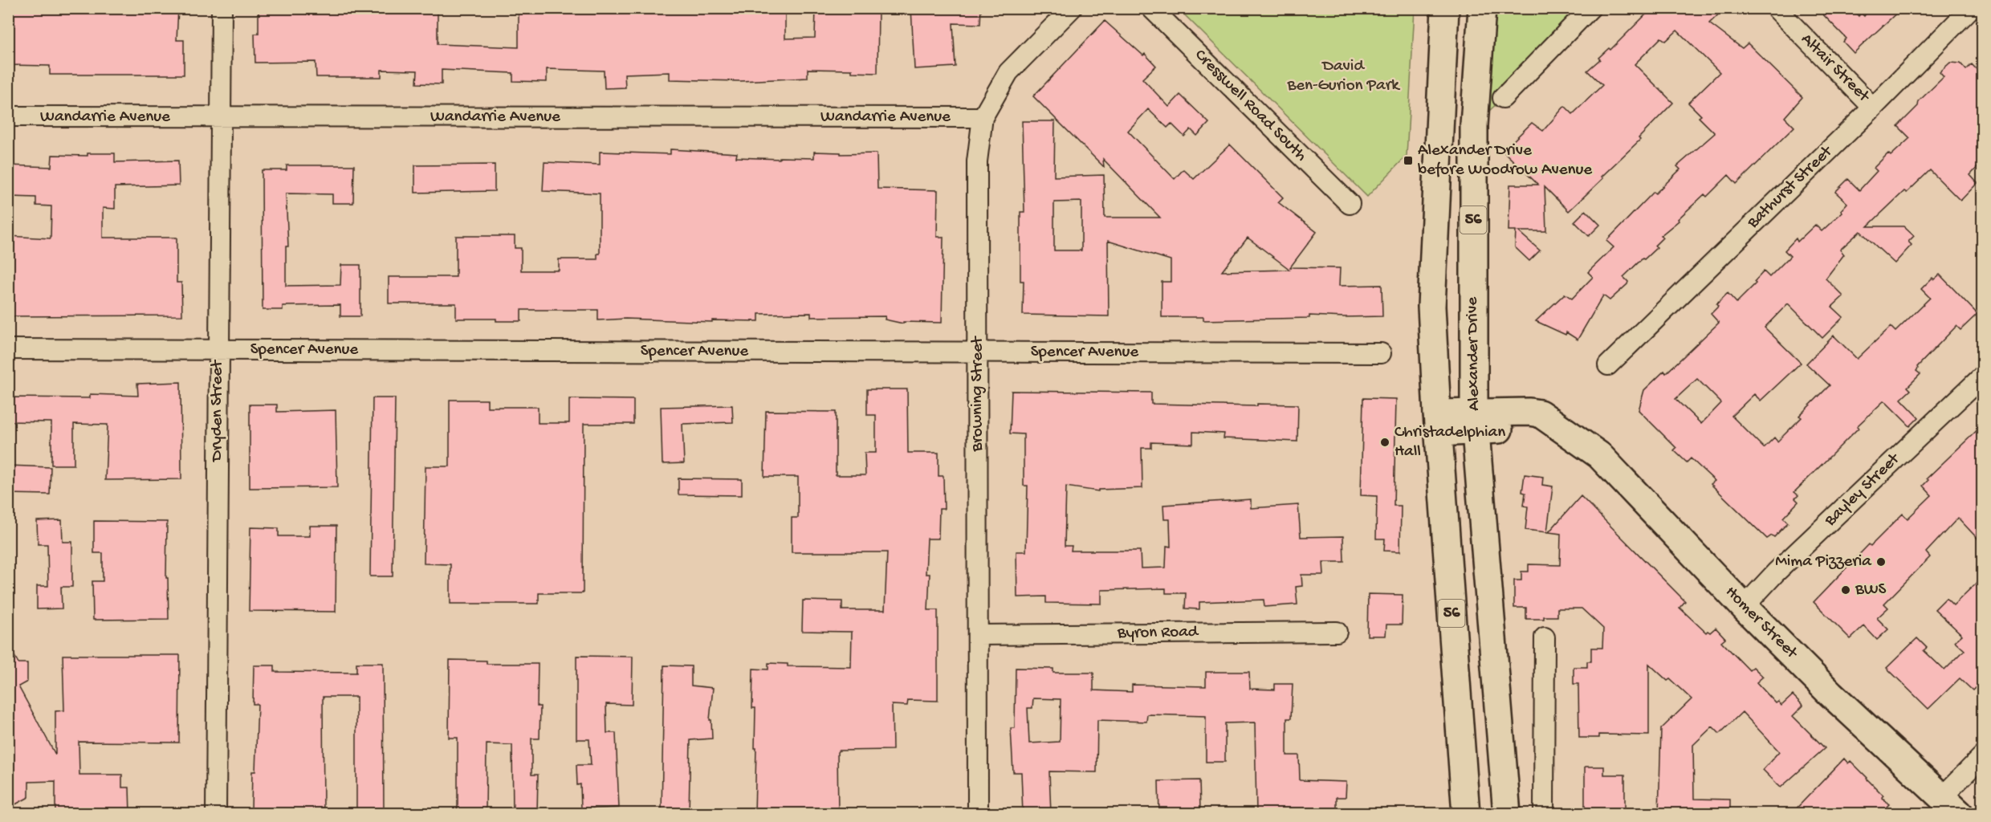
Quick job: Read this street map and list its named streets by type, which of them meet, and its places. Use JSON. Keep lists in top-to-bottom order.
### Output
{
  "streets": {
    "main road": ["56", "Alexander Drive", "Homer Street"],
    "street": [
      "Altair Street",
      "Cresswell Road South",
      "Wandarrie Avenue",
      "Bathurst Street",
      "Spencer Avenue",
      "Browning Street",
      "Dryden Street",
      "Bayley Street",
      "Byron Road"
    ]
  },
  "crossings": [
    ["Altair Street", "Bathurst Street"],
    ["Wandarrie Avenue", "Browning Street"],
    ["Wandarrie Avenue", "Dryden Street"],
    ["56", "Homer Street"],
    ["Spencer Avenue", "Browning Street"],
    ["Spencer Avenue", "Dryden Street"],
    ["Alexander Drive", "Homer Street"],
    ["Browning Street", "Byron Road"],
    ["Bayley Street", "Homer Street"]
  ],
  "parks": ["David Ben-Gurion Park"],
  "places": {
    "transit": ["Alexander Drive before Woodrow Avenue"],
    "other": ["Christadelphian Hall", "Mima Pizzeria", "BWS"]
  }
}
